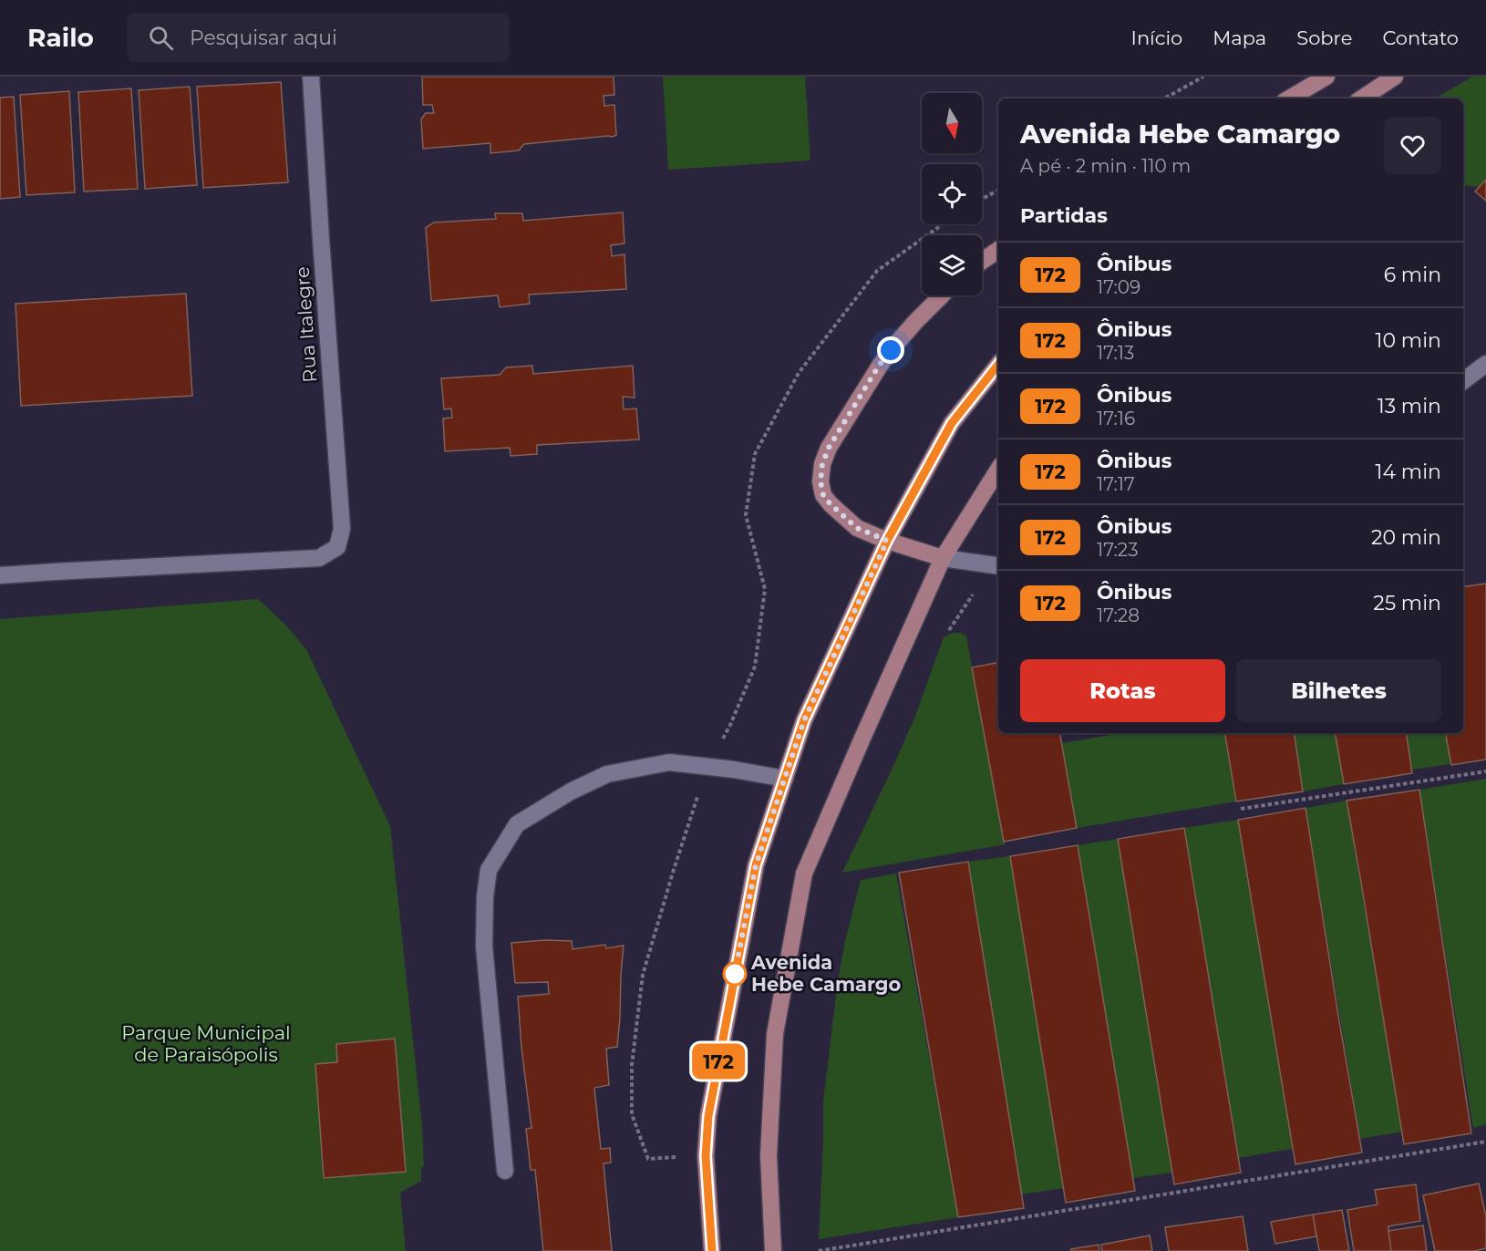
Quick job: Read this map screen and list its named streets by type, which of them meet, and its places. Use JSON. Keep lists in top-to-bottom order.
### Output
{
  "streets": {
    "street": ["Rua Italegre"]
  },
  "parks": ["Parque Municipal de Paraisópolis"],
  "places": ["Avenida Hebe Camargo"],
  "lines": ["bus line 172"],
  "north": "bottom",
  "page": {
    "header": "Railo",
    "search": "Pesquisar aqui",
    "nav": [
      "Início",
      "Mapa",
      "Sobre",
      "Contato"
    ],
    "on_map": "172",
    "heading": [
      ["Avenida Hebe Camargo", "A pé · 2 min · 110 m"],
      "Partidas"
    ],
    "list": [
      {
        "mark": "172",
        "name": "Ônibus",
        "note": "17:09",
        "value": "6 min"
      },
      {
        "mark": "172",
        "name": "Ônibus",
        "note": "17:13",
        "value": "10 min"
      },
      {
        "mark": "172",
        "name": "Ônibus",
        "note": "17:16",
        "value": "13 min"
      },
      {
        "mark": "172",
        "name": "Ônibus",
        "note": "17:17",
        "value": "14 min"
      },
      {
        "mark": "172",
        "name": "Ônibus",
        "note": "17:23",
        "value": "20 min"
      },
      {
        "mark": "172",
        "name": "Ônibus",
        "note": "17:28",
        "value": "25 min"
      }
    ],
    "buttons": ["Rotas", "Bilhetes"]
  }
}
